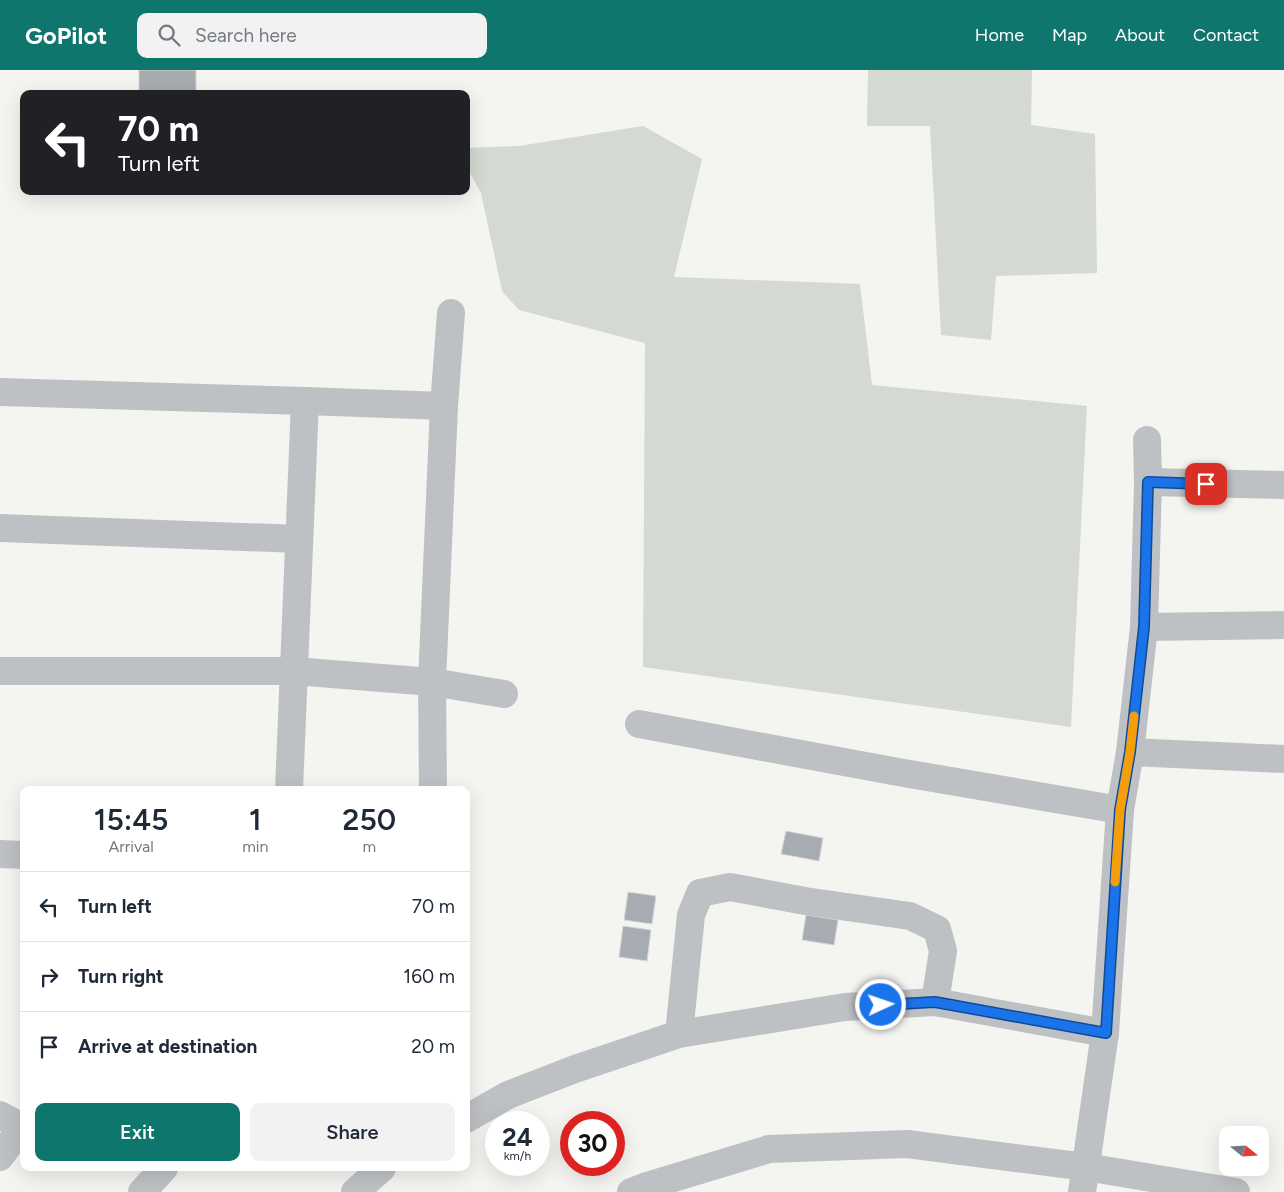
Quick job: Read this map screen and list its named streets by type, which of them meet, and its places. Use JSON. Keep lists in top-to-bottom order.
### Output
{
  "north": "right",
  "page": {
    "header": "GoPilot",
    "search": "Search here",
    "nav": [
      "Home",
      "Map",
      "About",
      "Contact"
    ],
    "turn": ["70 m", "Turn left"],
    "eta": [
      "15:45",
      "Arrival",
      "1",
      "min",
      "250",
      "m"
    ],
    "list": [
      {
        "name": "Turn left",
        "value": "70 m"
      },
      {
        "name": "Turn right",
        "value": "160 m"
      },
      {
        "name": "Arrive at destination",
        "value": "20 m"
      }
    ],
    "buttons": ["Exit", "Share"],
    "speed": "24 km/h",
    "limit": "30"
  }
}
